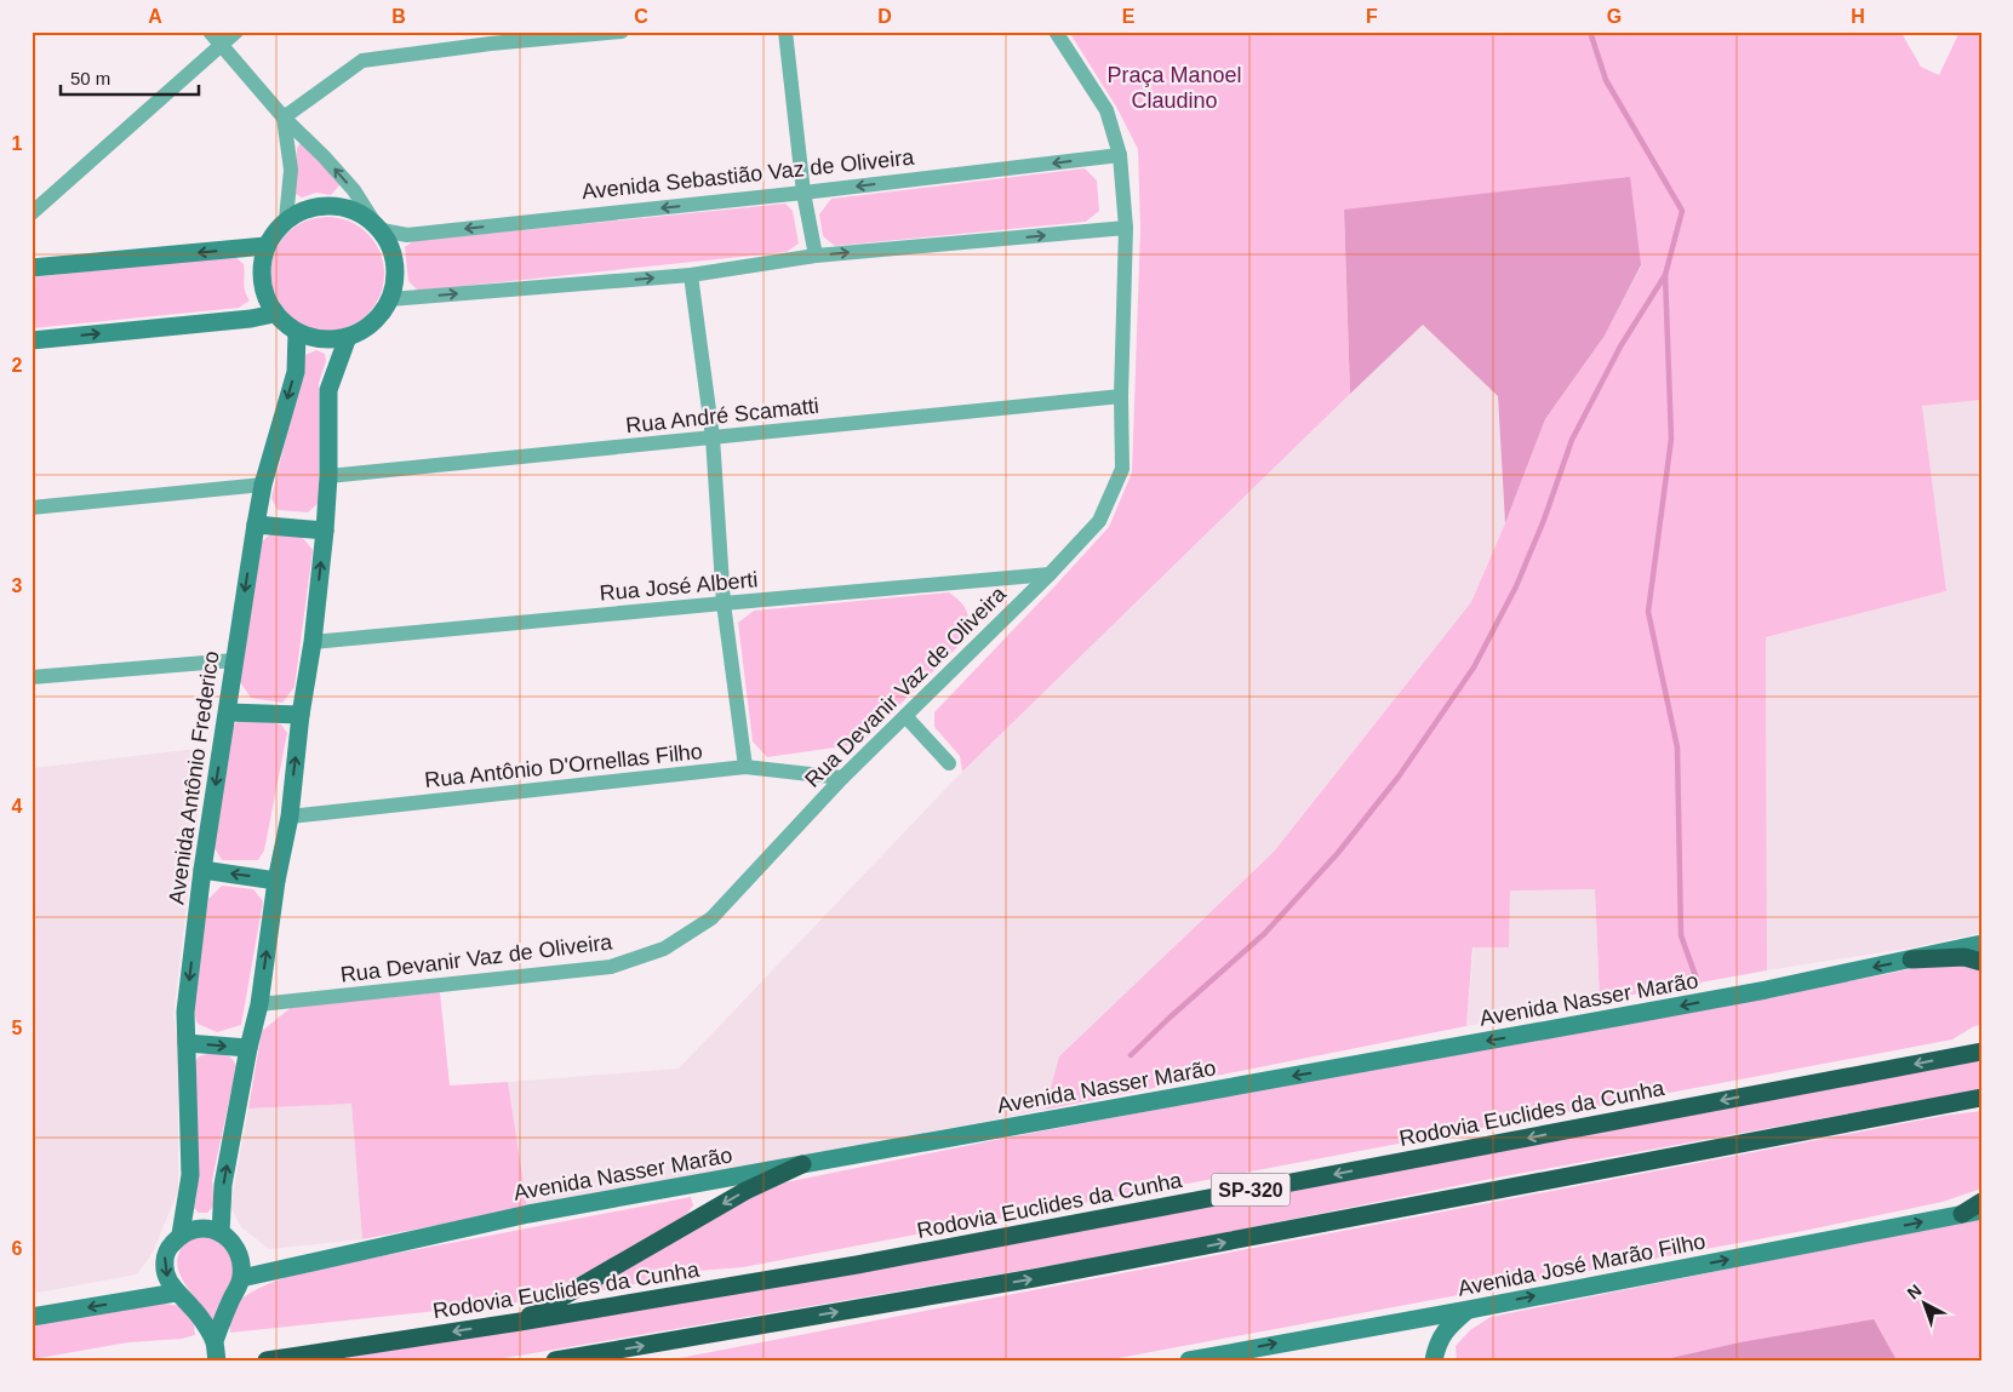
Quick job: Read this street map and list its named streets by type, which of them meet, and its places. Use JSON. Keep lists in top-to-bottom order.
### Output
{
  "streets": {
    "highway": ["Rodovia Euclides da Cunha", "SP-320"],
    "street": [
      "Avenida Sebastião Vaz de Oliveira",
      "Rua André Scamatti",
      "Rua José Alberti",
      "Rua Devanir Vaz de Oliveira",
      "Rua Antônio D'Ornellas Filho",
      "Avenida Antônio Frederico",
      "Avenida Nasser Marão",
      "Avenida José Marão Filho"
    ]
  },
  "crossings": [
    ["Avenida Sebastião Vaz de Oliveira", "Rua Devanir Vaz de Oliveira"],
    ["Avenida Sebastião Vaz de Oliveira", "Avenida Antônio Frederico"],
    ["Rua André Scamatti", "Rua Devanir Vaz de Oliveira"],
    ["Rua José Alberti", "Rua Devanir Vaz de Oliveira"],
    ["Rua Devanir Vaz de Oliveira", "Rua Antônio D'Ornellas Filho"],
    ["Avenida Antônio Frederico", "Avenida Nasser Marão"]
  ],
  "one_way": ["Avenida Nasser Marão", "Avenida José Marão Filho"],
  "parks": ["Praça Manoel Claudino"],
  "scale_bar": "50 m",
  "north": "top left",
  "grid": {
    "columns": [
      "A",
      "B",
      "C",
      "D",
      "E",
      "F",
      "G",
      "H"
    ],
    "rows": [
      "1",
      "2",
      "3",
      "4",
      "5",
      "6"
    ]
  }
}
